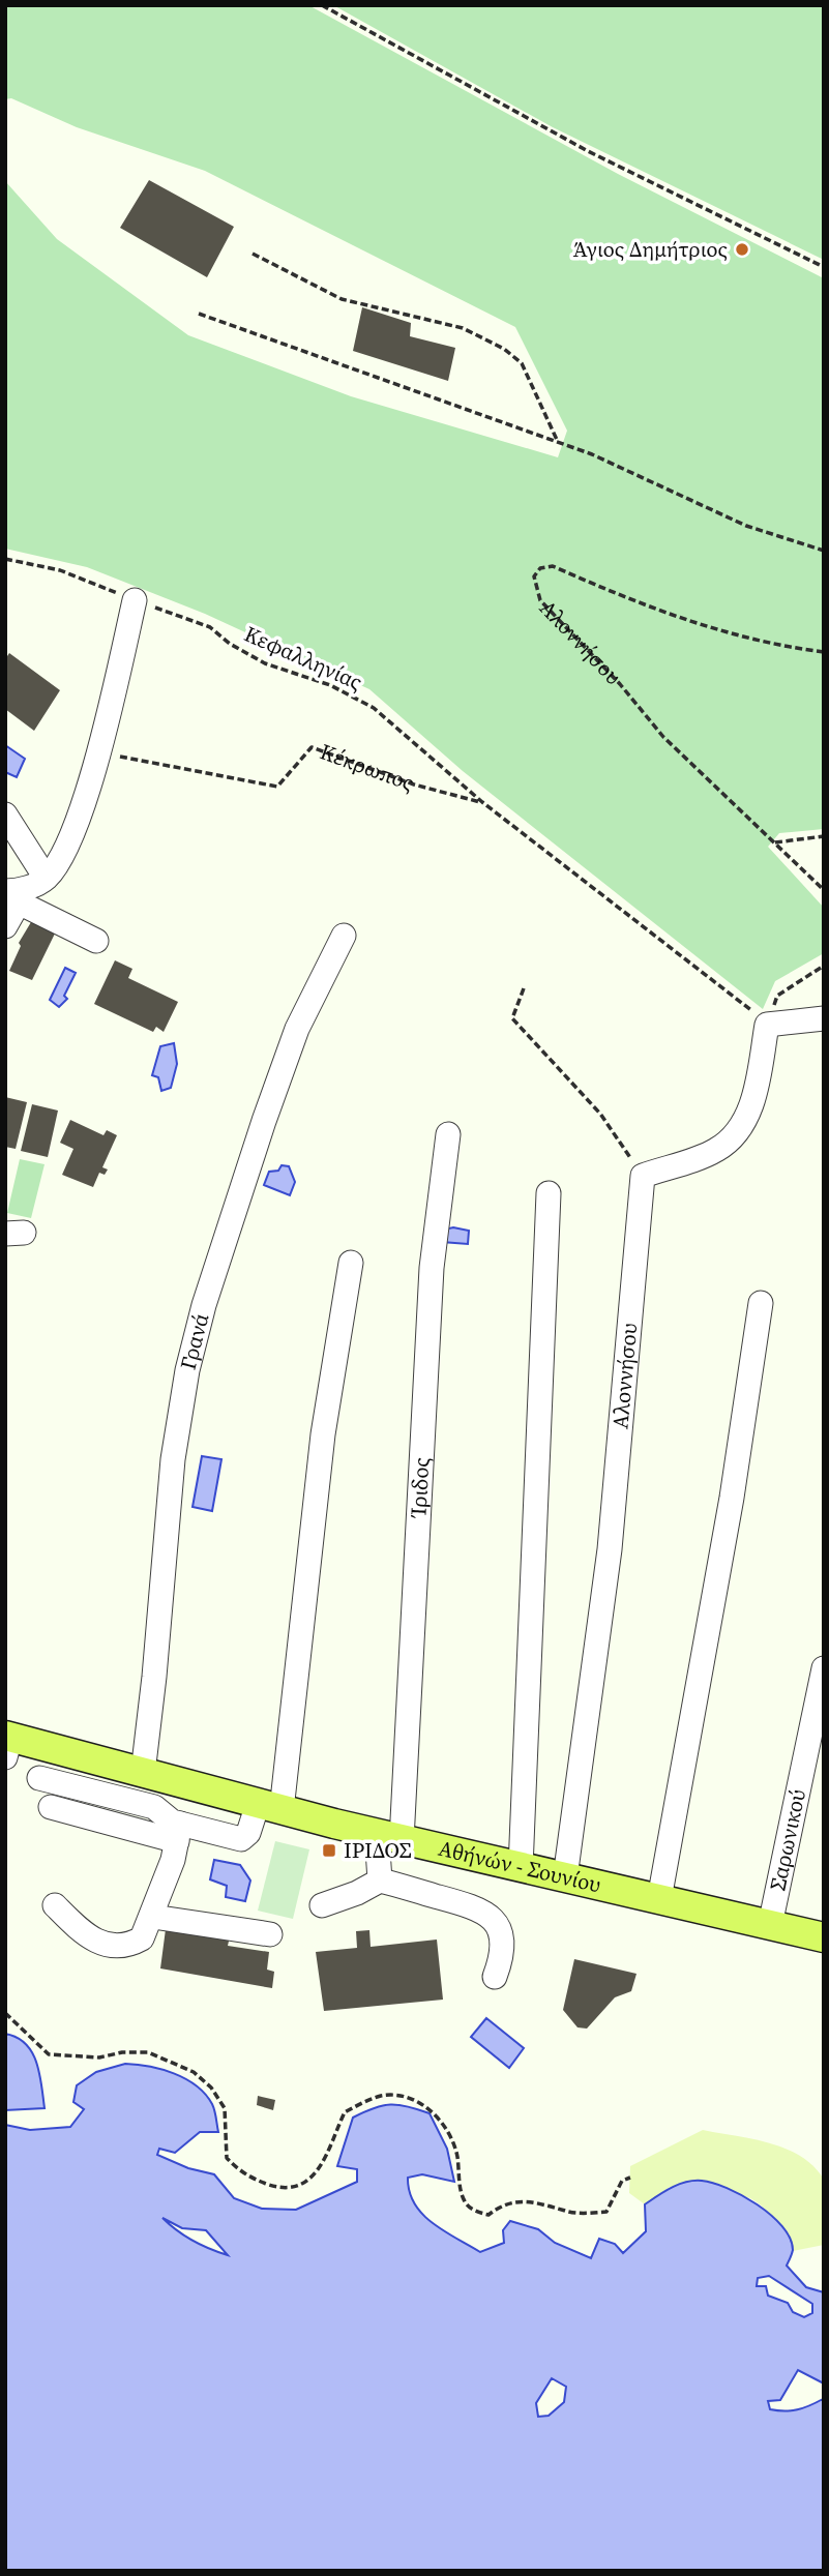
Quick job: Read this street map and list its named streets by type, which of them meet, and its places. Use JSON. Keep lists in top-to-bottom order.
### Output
{
  "streets": {
    "main road": ["Αθήνών - Σουνίου"],
    "street": [
      "Αλοννήσου",
      "Γρανά",
      "Ίριδος",
      "Σαρωνικού"
    ],
    "path": ["Κεφαλληνίας", "Κέκρωπος"]
  },
  "crossings": [
    ["Αλοννήσου", "Αθήνών - Σουνίου"],
    ["Κεφαλληνίας", "Κέκρωπος"],
    ["Γρανά", "Αθήνών - Σουνίου"],
    ["Ίριδος", "Αθήνών - Σουνίου"],
    ["Σαρωνικού", "Αθήνών - Σουνίου"]
  ],
  "places": {
    "other": ["Άγιος Δημήτριος"],
    "transit": ["ΙΡΙΔΟΣ"]
  }
}
